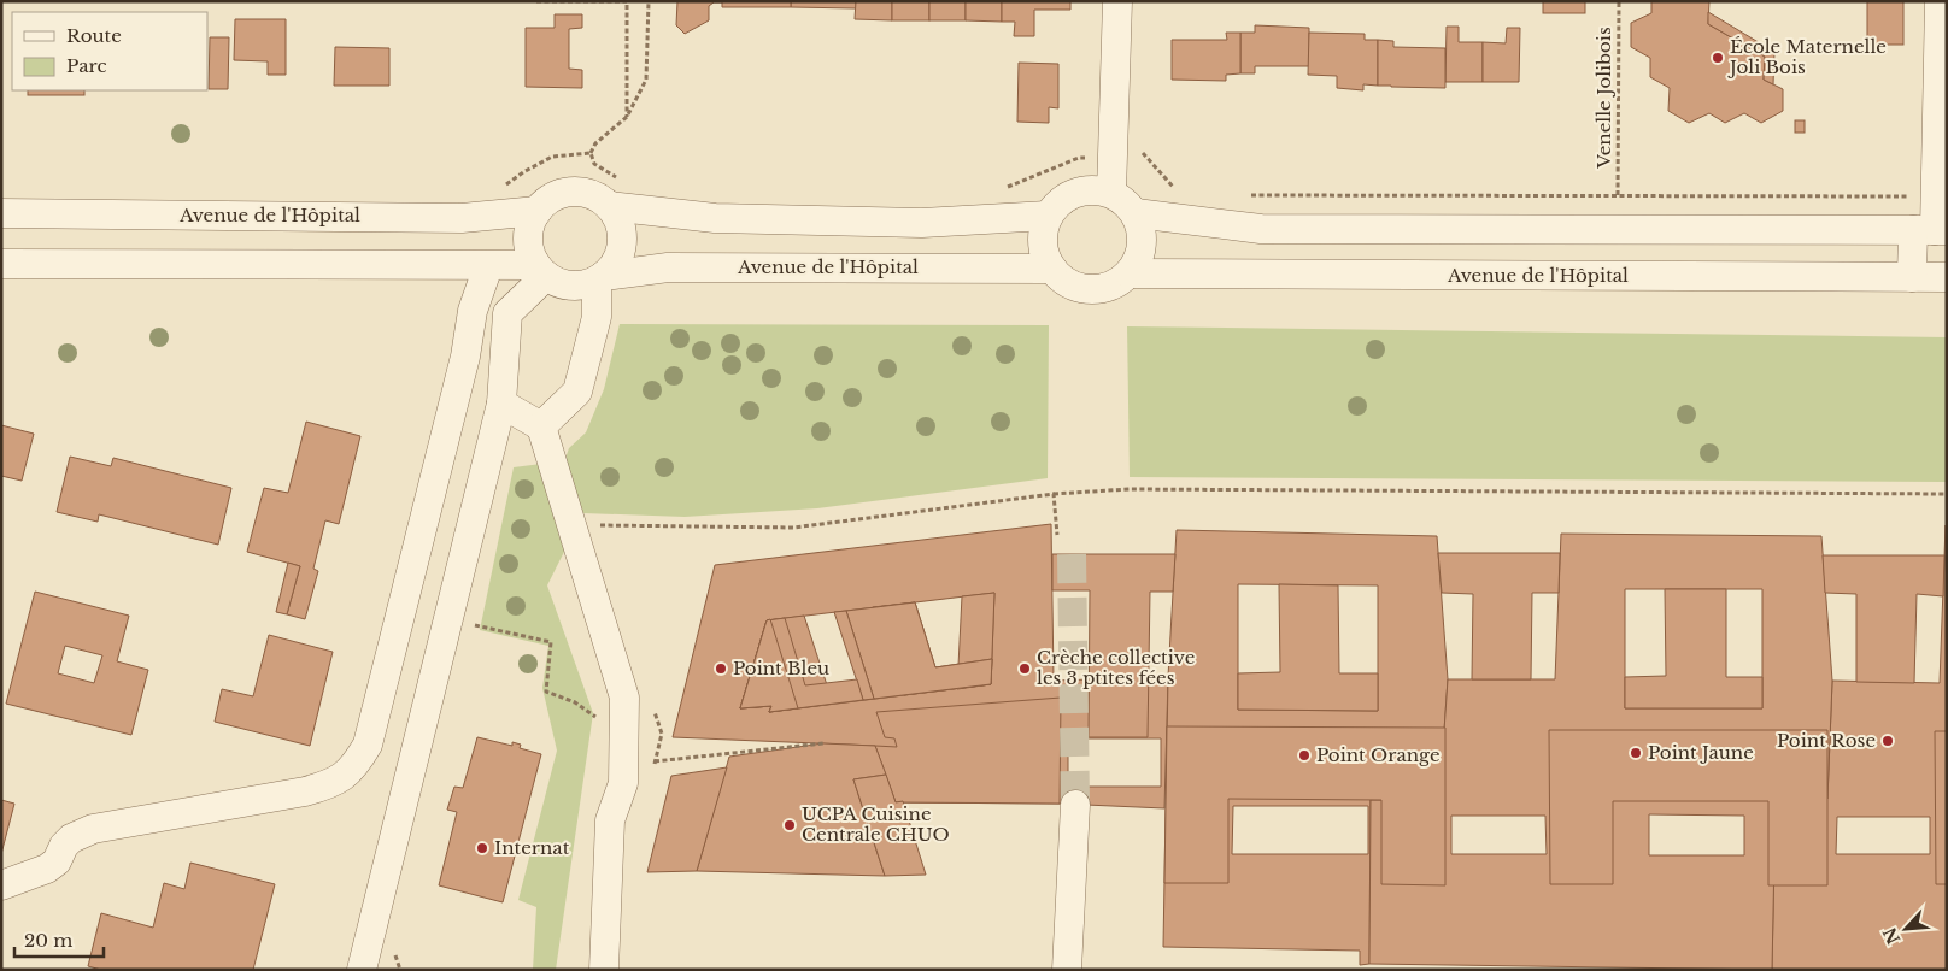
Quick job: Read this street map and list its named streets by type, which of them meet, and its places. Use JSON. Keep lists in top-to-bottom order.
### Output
{
  "streets": {
    "street": ["Avenue de l'Hôpital"],
    "path": ["Venelle Jolibois"]
  },
  "places": [
    "École Maternelle Joli Bois",
    "Point Bleu",
    "Crèche collective les 3 ptites fées",
    "Point Rose",
    "Point Jaune",
    "Point Orange",
    "UCPA Cuisine Centrale CHUO",
    "Internat"
  ],
  "legend": ["Route", "Parc"],
  "scale_bar": "20 m",
  "north": "bottom left"
}
